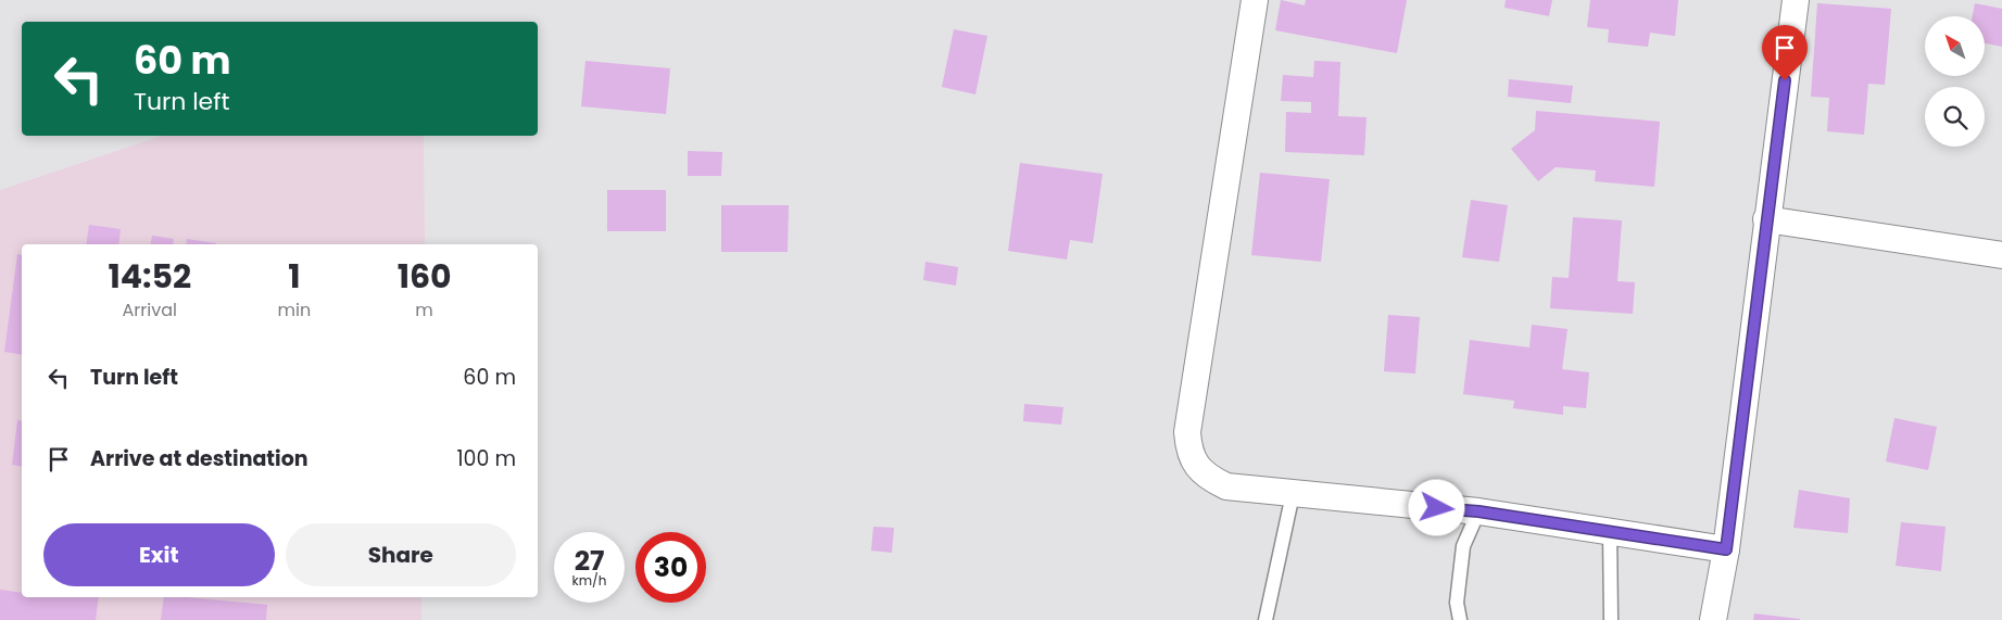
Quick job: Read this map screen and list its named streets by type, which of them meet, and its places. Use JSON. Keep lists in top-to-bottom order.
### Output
{
  "north": "top left",
  "page": {
    "turn": ["60 m", "Turn left"],
    "eta": [
      "14:52",
      "Arrival",
      "1",
      "min",
      "160",
      "m"
    ],
    "list": [
      {
        "name": "Turn left",
        "value": "60 m"
      },
      {
        "name": "Arrive at destination",
        "value": "100 m"
      }
    ],
    "buttons": ["Exit", "Share"],
    "speed": "27 km/h",
    "limit": "30"
  }
}
